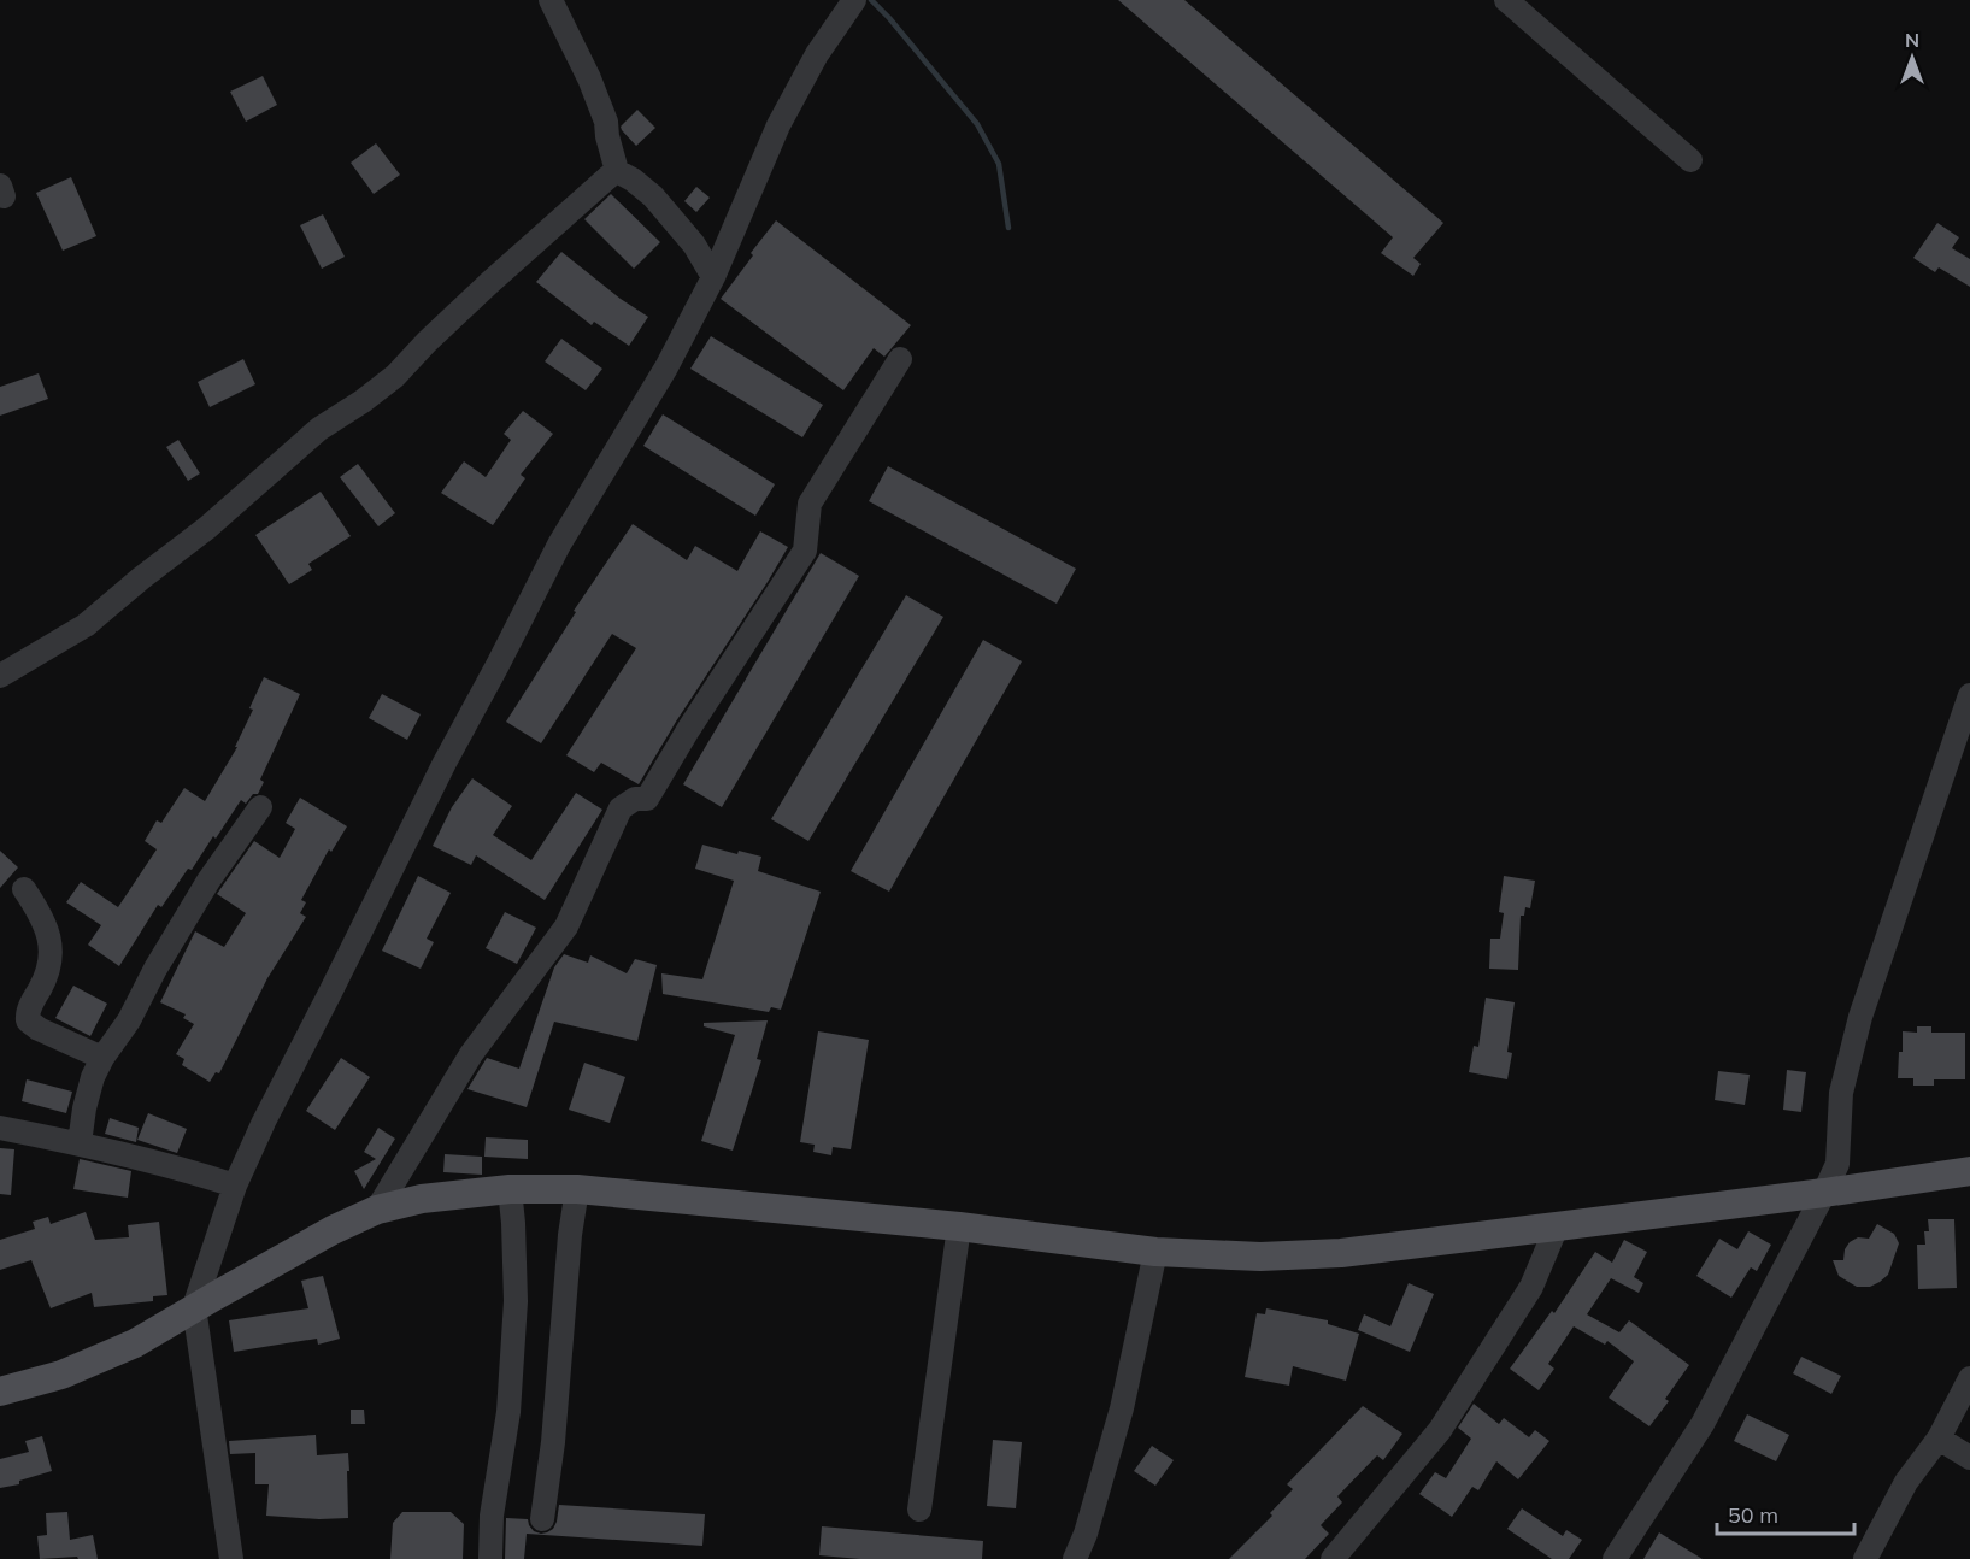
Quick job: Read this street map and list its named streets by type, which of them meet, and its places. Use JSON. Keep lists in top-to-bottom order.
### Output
{
  "scale_bar": "50 m",
  "north": "top"
}
